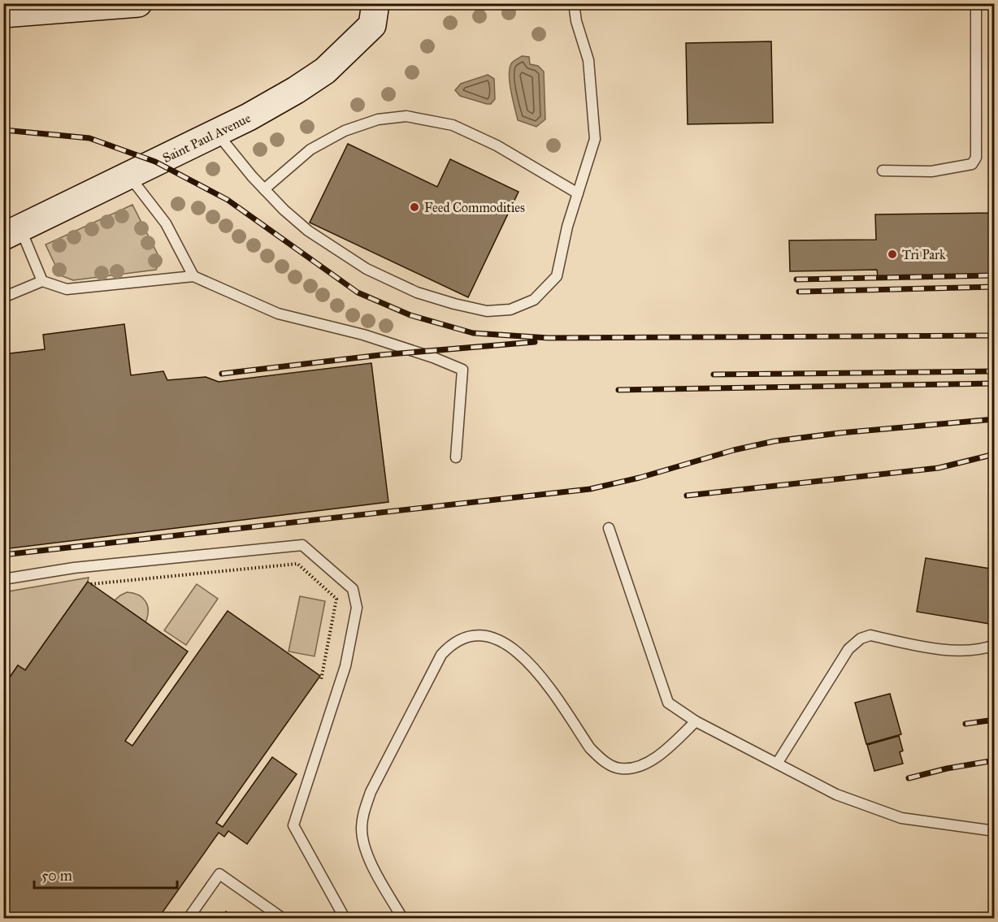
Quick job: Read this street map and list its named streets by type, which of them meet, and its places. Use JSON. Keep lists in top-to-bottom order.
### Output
{
  "streets": {
    "street": ["Saint Paul Avenue"]
  },
  "places": ["Feed Commodities", "Tri Park"],
  "scale_bar": "50 m"
}
